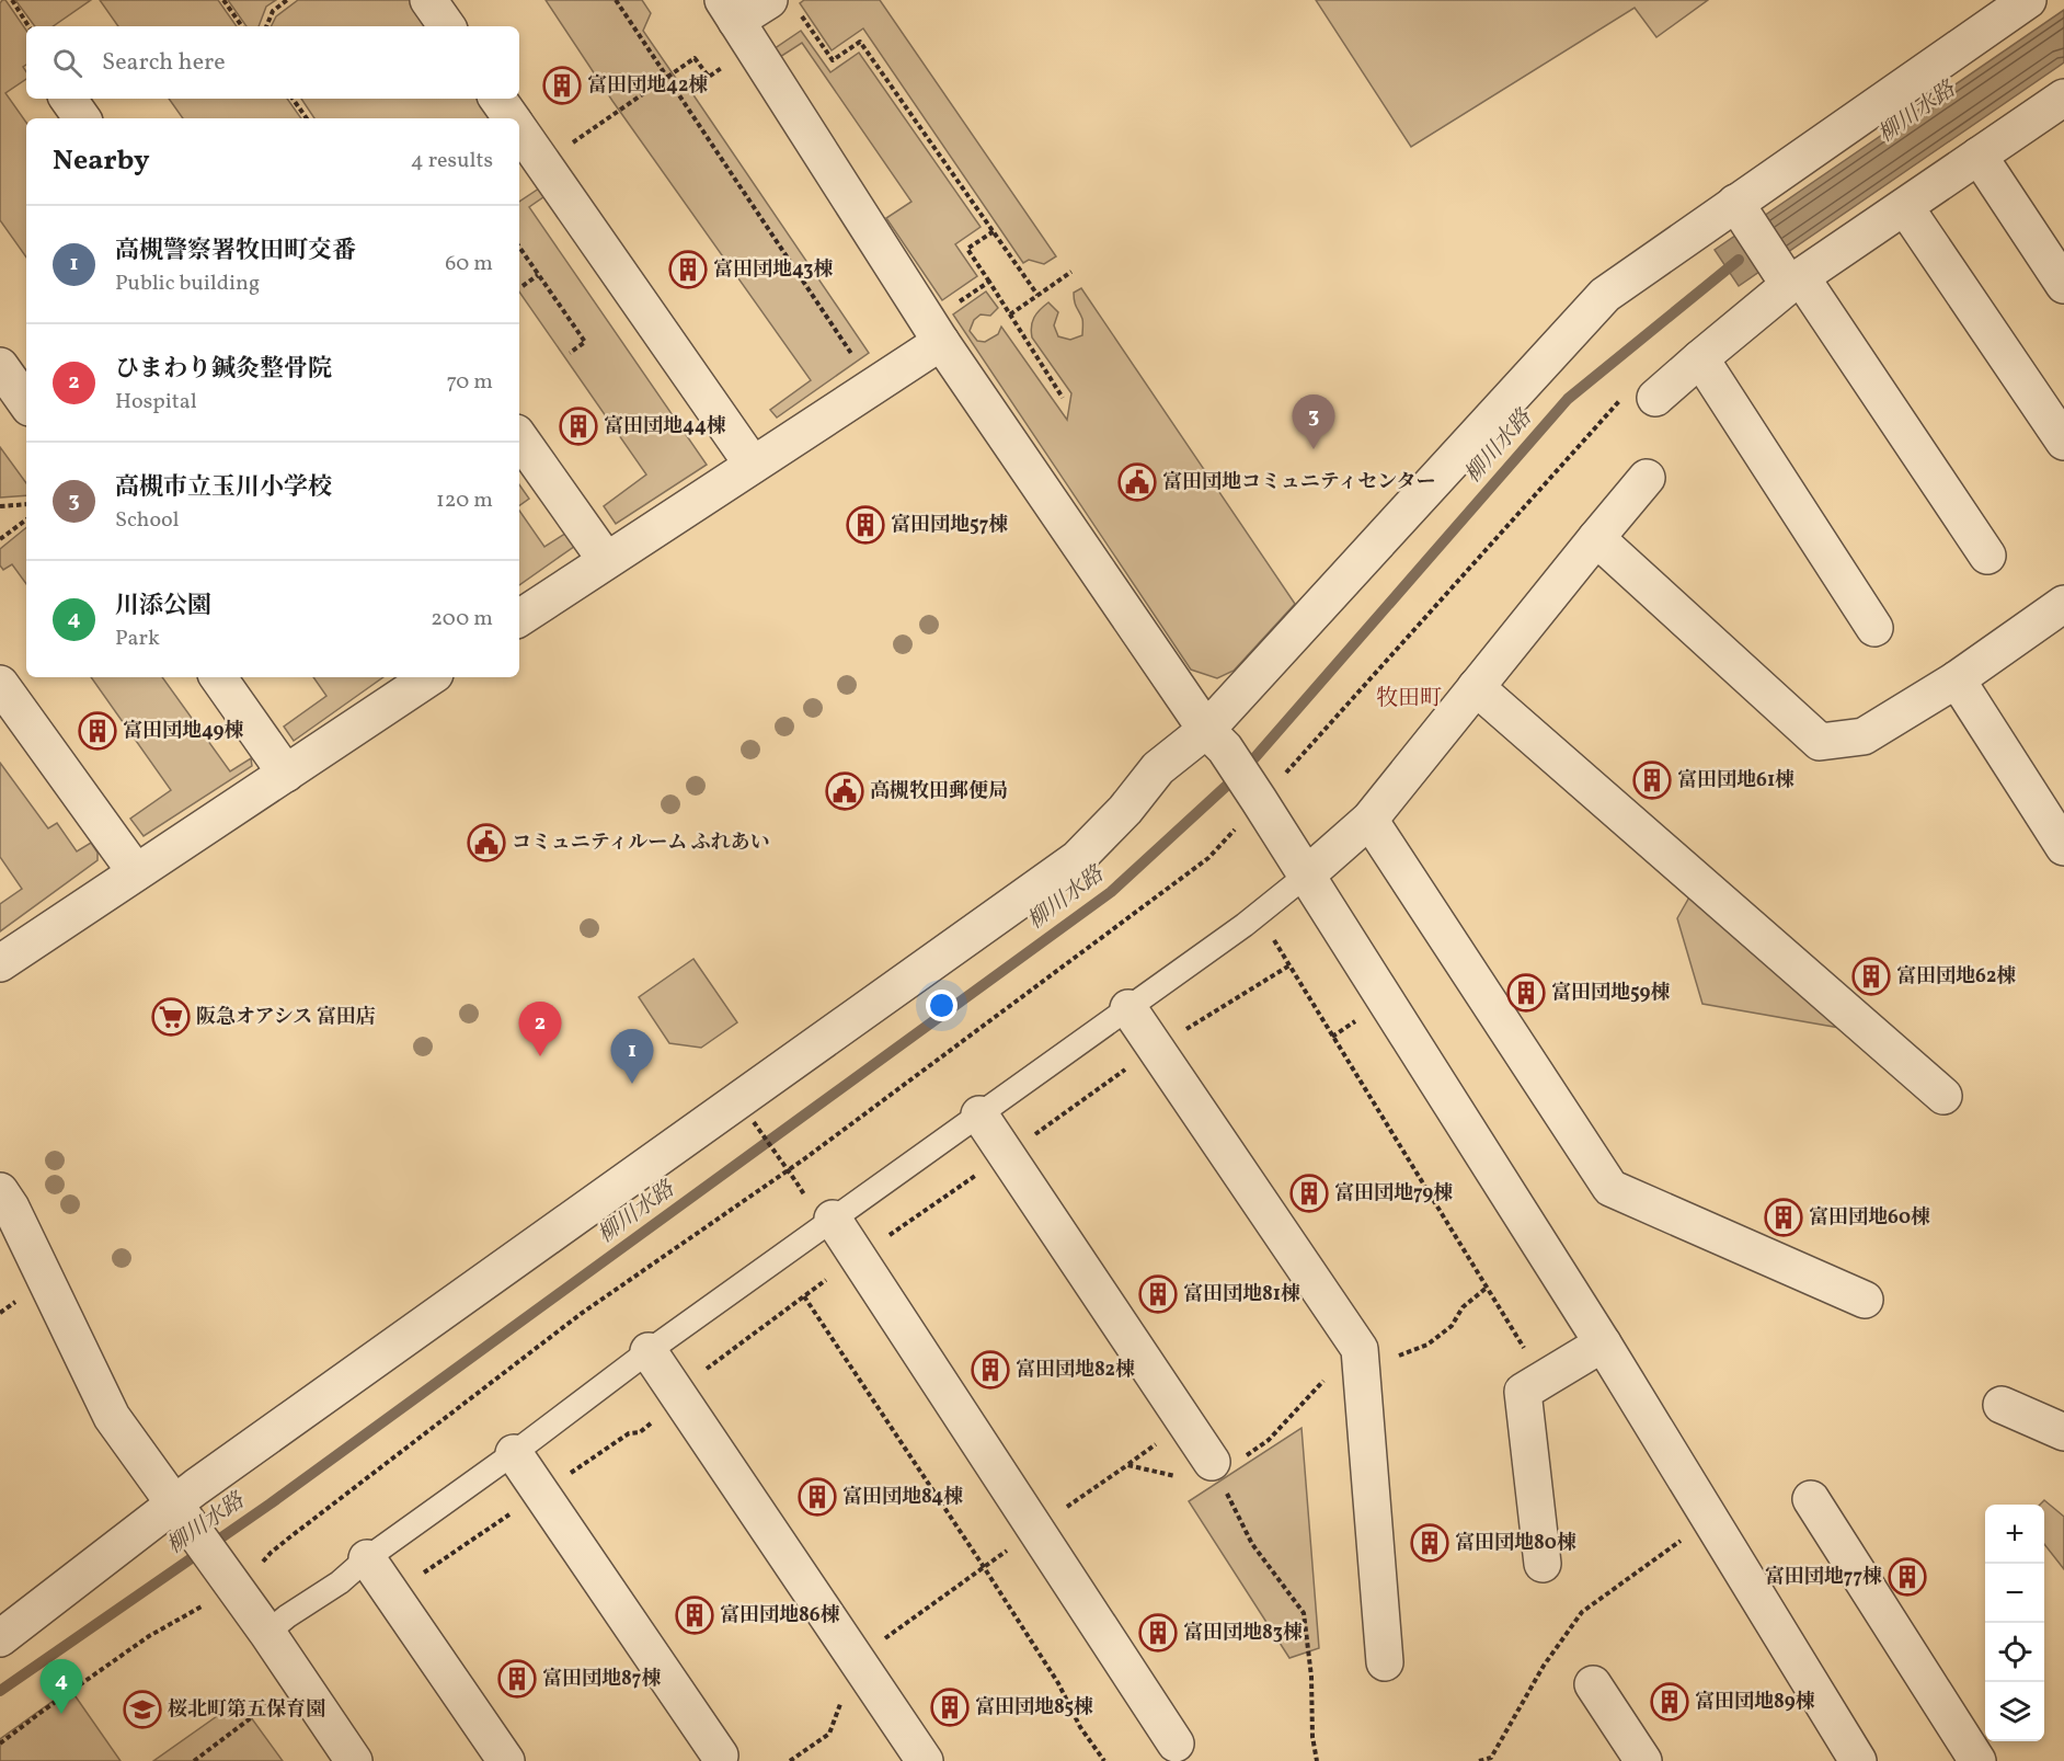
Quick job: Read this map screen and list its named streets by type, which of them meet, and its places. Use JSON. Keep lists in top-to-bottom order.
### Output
{
  "districts": ["牧田町"],
  "water": ["柳川水路"],
  "places": {
    "building": [
      "富田団地42棟",
      "富田団地43棟",
      "富田団地44棟",
      "富田団地57棟",
      "富田団地49棟",
      "富田団地61棟",
      "富田団地62棟",
      "富田団地59棟",
      "富田団地79棟",
      "富田団地60棟",
      "富田団地81棟",
      "富田団地82棟",
      "富田団地84棟",
      "富田団地80棟",
      "富田団地77棟",
      "富田団地86棟",
      "富田団地83棟",
      "富田団地87棟",
      "富田団地89棟",
      "富田団地85棟"
    ],
    "public building": ["富田団地コミュニティセンター", "高槻牧田郵便局", "コミュニティルーム ふれあい"],
    "supermarket": ["阪急オアシス 富田店"],
    "school or university": ["桜北町第五保育園"]
  },
  "page": {
    "search": "Search here",
    "heading": ["Nearby", "4 results"],
    "list": [
      {
        "mark": "1",
        "name": "高槻警察署牧田町交番",
        "note": "Public building",
        "value": "60 m"
      },
      {
        "mark": "2",
        "name": "ひまわり鍼灸整骨院",
        "note": "Hospital",
        "value": "70 m"
      },
      {
        "mark": "3",
        "name": "高槻市立玉川小学校",
        "note": "School",
        "value": "120 m"
      },
      {
        "mark": "4",
        "name": "川添公園",
        "note": "Park",
        "value": "200 m"
      }
    ],
    "pins": [
      "3",
      "2",
      "1",
      "4"
    ],
    "map_buttons": ["+", "−"]
  }
}
